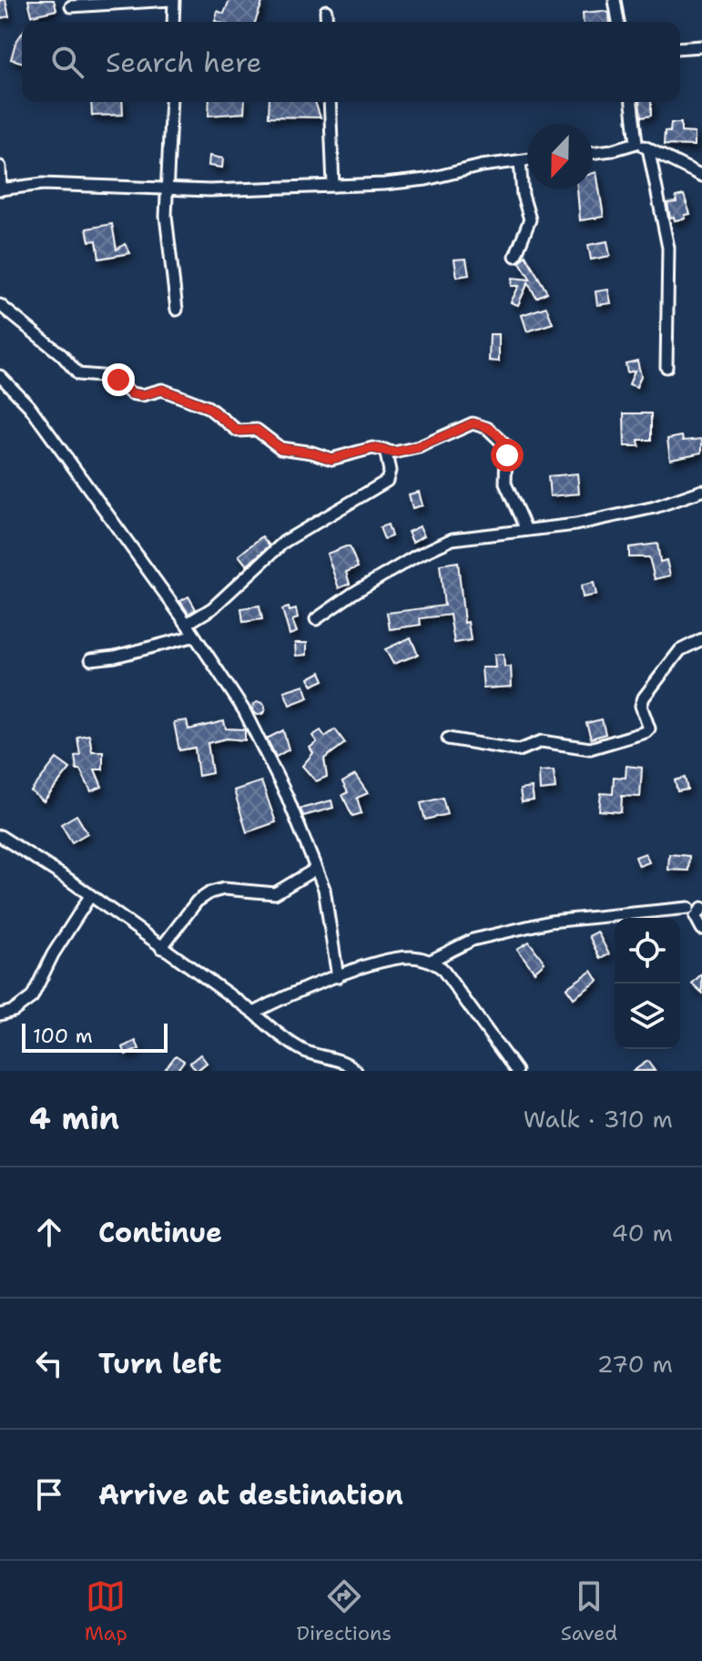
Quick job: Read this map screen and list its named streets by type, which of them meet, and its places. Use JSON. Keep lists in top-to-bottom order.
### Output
{
  "scale_bar": "100 m",
  "north": "bottom",
  "page": {
    "search": "Search here",
    "scale": "100 m",
    "heading": ["4 min", "Walk · 310 m"],
    "list": [
      ["Continue", "40 m"],
      ["Turn left", "270 m"],
      "Arrive at destination"
    ],
    "nav": ["Map", "Directions", "Saved"]
  }
}
